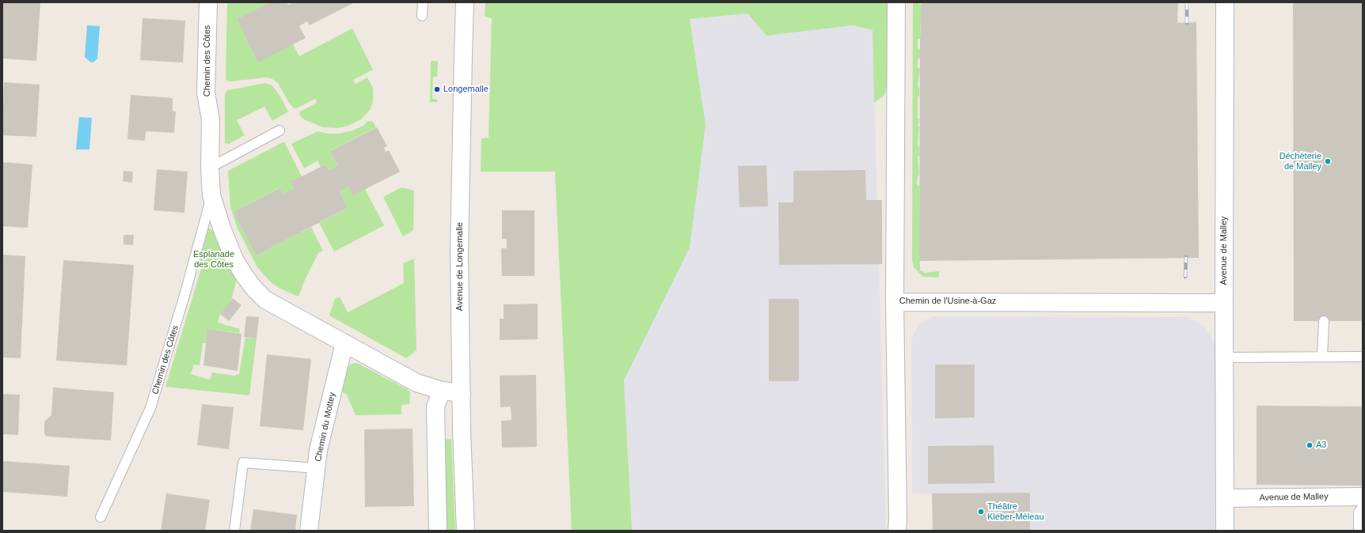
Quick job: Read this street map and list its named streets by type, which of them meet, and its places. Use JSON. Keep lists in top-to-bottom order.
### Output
{
  "streets": {
    "street": [
      "Chemin des Côtes",
      "Avenue de Malley",
      "Avenue de Longemalle",
      "Chemin de l'Usine-à-Gaz",
      "Chemin du Mottey"
    ]
  },
  "crossings": [
    ["Chemin des Côtes", "Avenue de Longemalle"],
    ["Chemin des Côtes", "Chemin du Mottey"],
    ["Avenue de Malley", "Chemin de l'Usine-à-Gaz"]
  ],
  "parks": ["Esplanade des Côtes"],
  "places": [
    "Longemalle",
    "Déchèterie de Malley",
    "A3",
    "Théâtre Kléber-Méleau"
  ]
}
